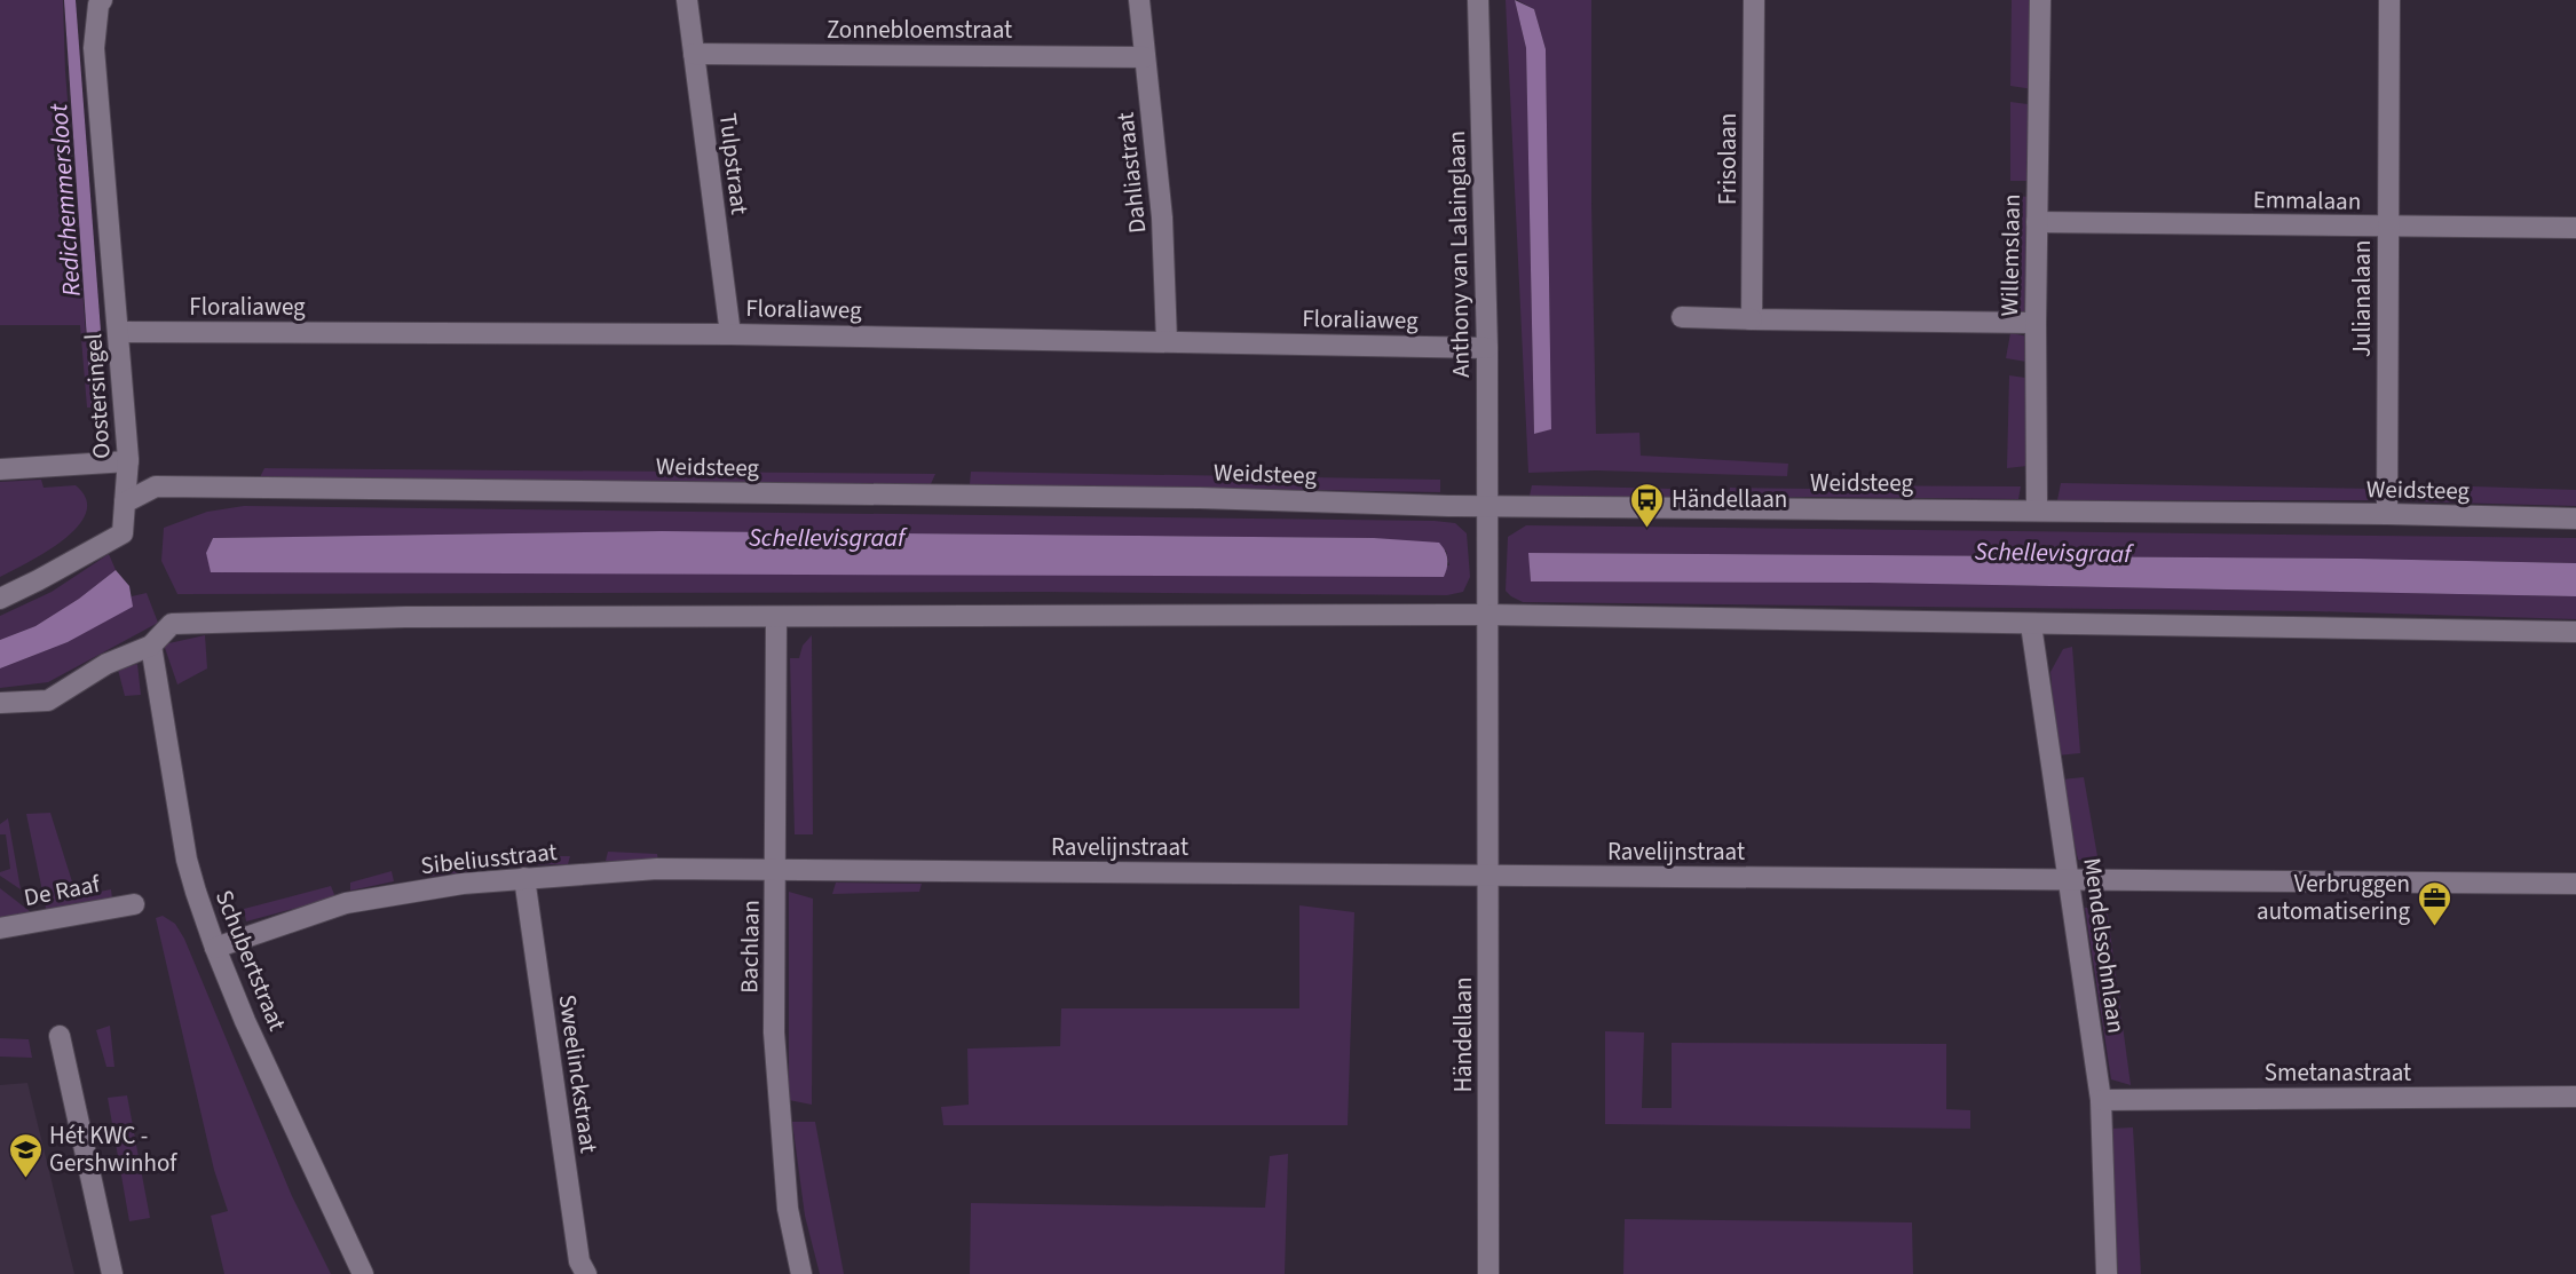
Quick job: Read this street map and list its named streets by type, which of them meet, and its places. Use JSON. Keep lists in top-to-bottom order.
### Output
{
  "streets": {
    "street": [
      "Zonnebloemstraat",
      "Frisolaan",
      "Tulpstraat",
      "Dahliastraat",
      "Emmalaan",
      "Anthony van Lalainglaan",
      "Willemslaan",
      "Julianalaan",
      "Floraliaweg",
      "Oostersingel",
      "Weidsteeg",
      "Ravelijnstraat",
      "Sibeliusstraat",
      "De Raaf",
      "Mendelssohnlaan",
      "Bachlaan",
      "Schubertstraat",
      "Händellaan",
      "Smetanastraat",
      "Sweelinckstraat"
    ]
  },
  "crossings": [
    ["Zonnebloemstraat", "Tulpstraat"],
    ["Zonnebloemstraat", "Dahliastraat"],
    ["Tulpstraat", "Floraliaweg"],
    ["Dahliastraat", "Floraliaweg"],
    ["Emmalaan", "Willemslaan"],
    ["Emmalaan", "Julianalaan"],
    ["Anthony van Lalainglaan", "Floraliaweg"],
    ["Anthony van Lalainglaan", "Weidsteeg"],
    ["Anthony van Lalainglaan", "Händellaan"],
    ["Willemslaan", "Weidsteeg"],
    ["Julianalaan", "Weidsteeg"],
    ["Floraliaweg", "Oostersingel"],
    ["Oostersingel", "Weidsteeg"],
    ["Weidsteeg", "Händellaan"],
    ["Ravelijnstraat", "Sibeliusstraat"],
    ["Ravelijnstraat", "Mendelssohnlaan"],
    ["Ravelijnstraat", "Bachlaan"],
    ["Ravelijnstraat", "Händellaan"],
    ["Sibeliusstraat", "Bachlaan"],
    ["Sibeliusstraat", "Schubertstraat"],
    ["Sibeliusstraat", "Sweelinckstraat"],
    ["Mendelssohnlaan", "Smetanastraat"]
  ],
  "water": ["Redichemmersloot", "Schellevisgraaf"],
  "places": {
    "bus stop": ["Händellaan"],
    "office": ["Verbruggen automatisering"],
    "school or university": ["Hét KWC - Gershwinhof"]
  }
}
